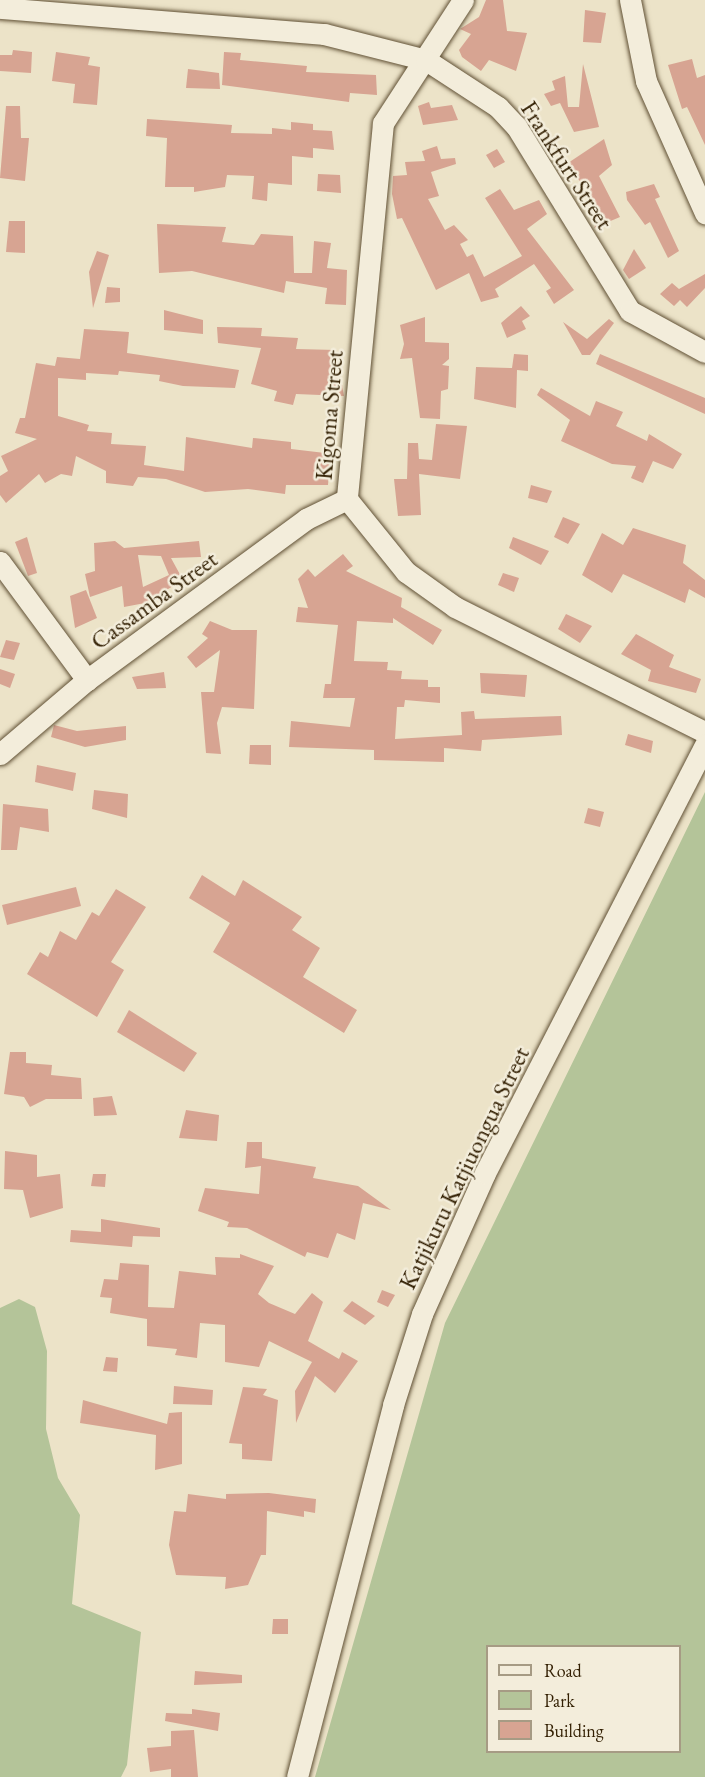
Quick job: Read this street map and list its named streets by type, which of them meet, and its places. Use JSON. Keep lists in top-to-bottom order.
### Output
{
  "streets": {
    "street": [
      "Frankfurt Street",
      "Kigoma Street",
      "Cassamba Street",
      "Katjikuru Katjiuongua Street"
    ]
  },
  "crossings": [
    ["Frankfurt Street", "Kigoma Street"],
    ["Kigoma Street", "Cassamba Street"]
  ],
  "legend": ["Road", "Park", "Building"]
}
